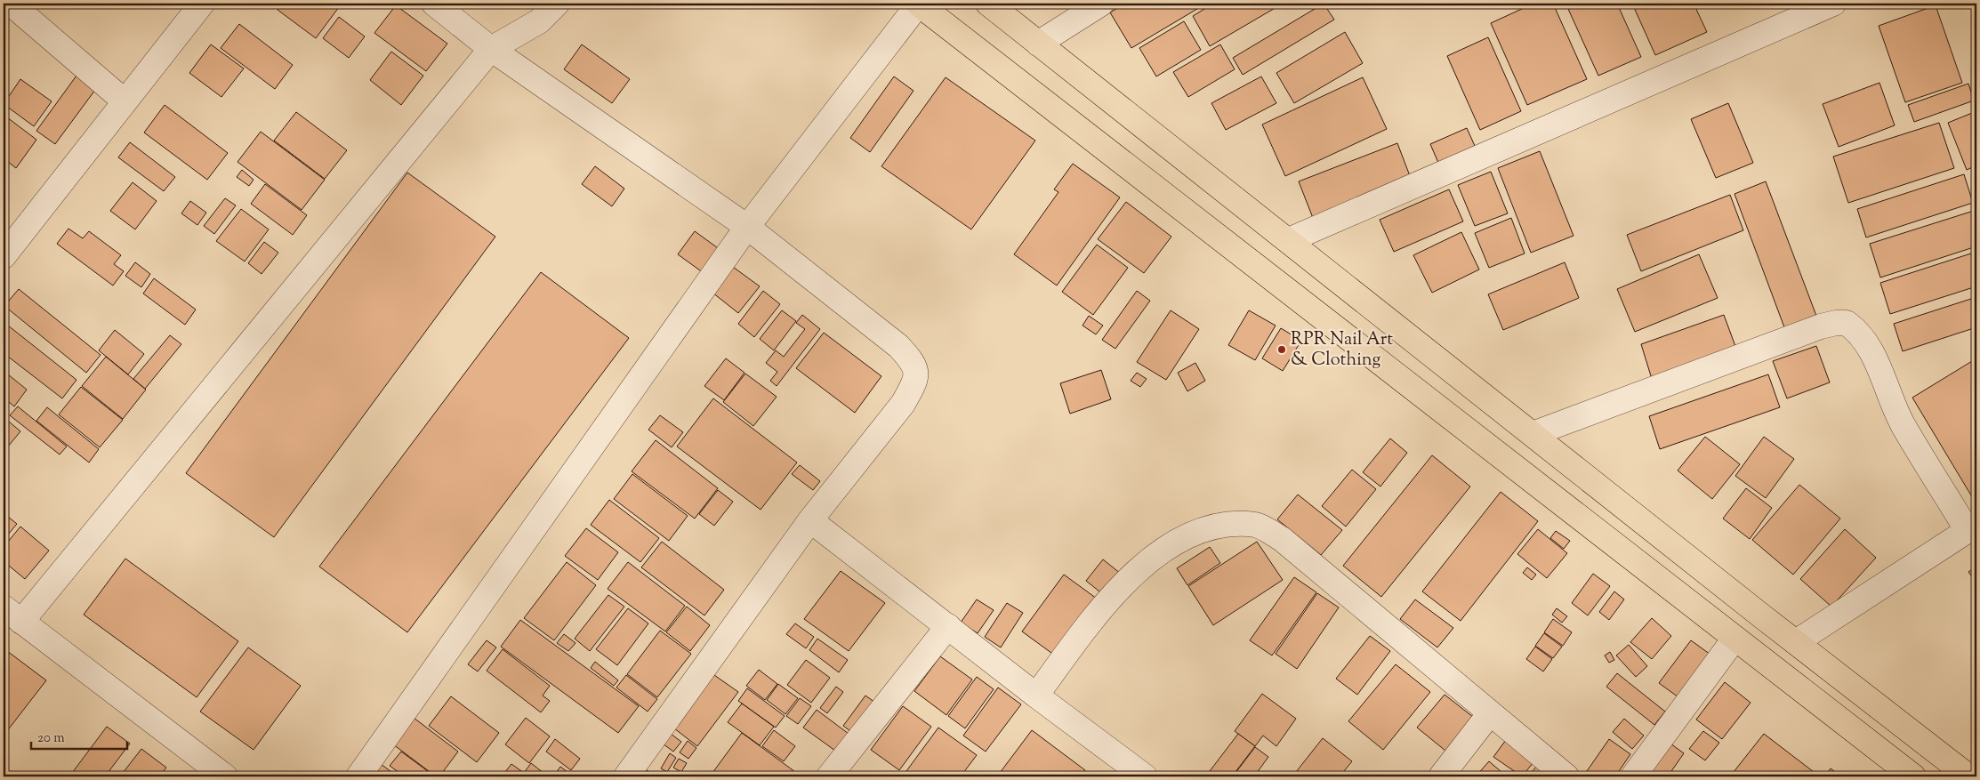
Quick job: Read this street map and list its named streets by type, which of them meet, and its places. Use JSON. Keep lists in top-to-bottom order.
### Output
{
  "places": ["RPR Nail Art & Clothing"],
  "scale_bar": "20 m"
}
